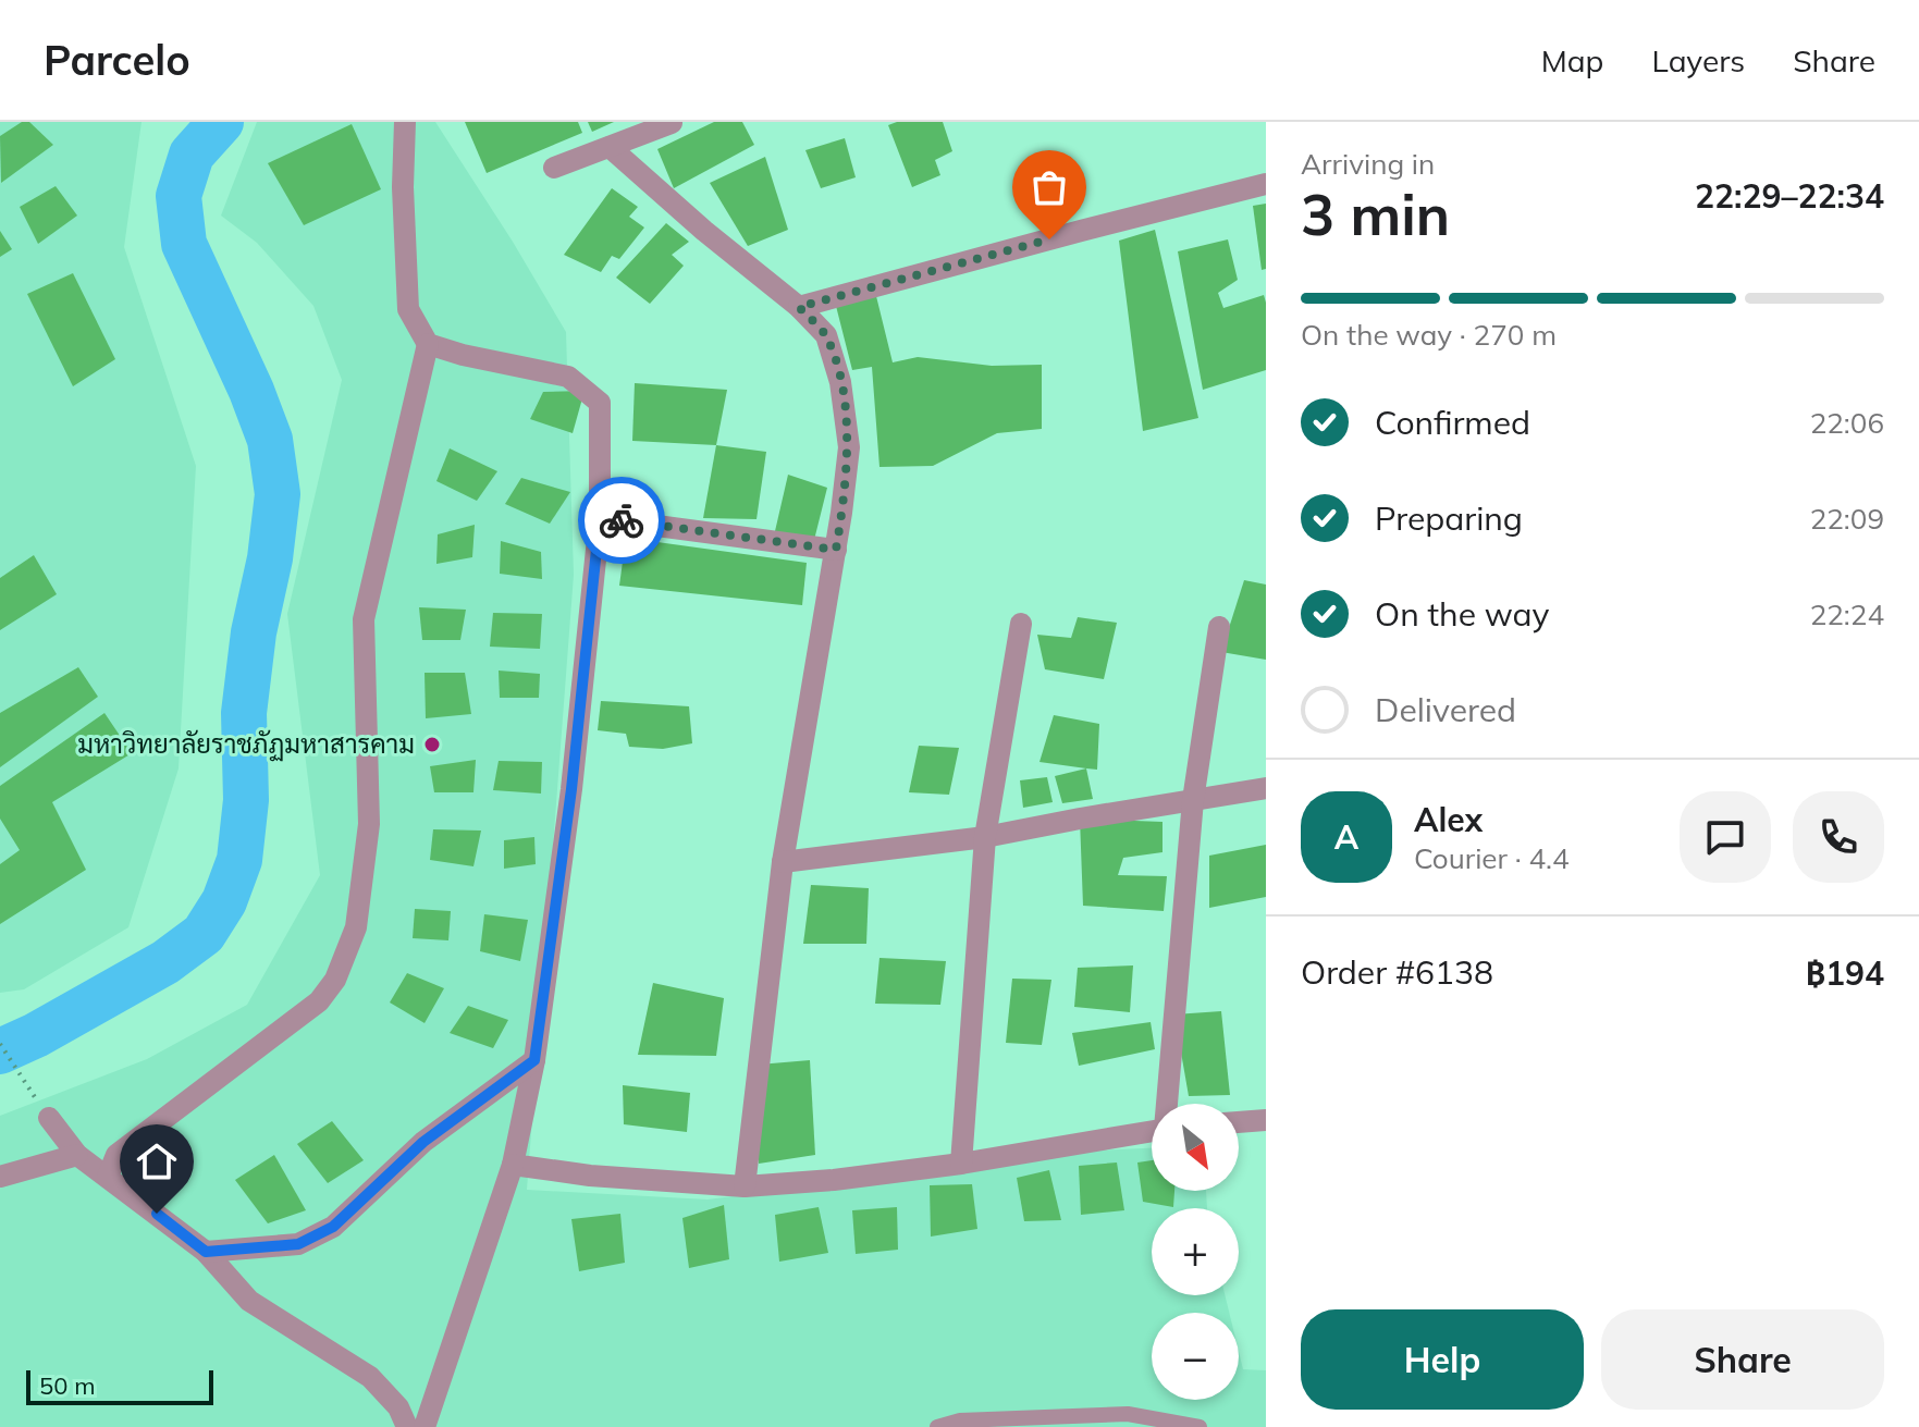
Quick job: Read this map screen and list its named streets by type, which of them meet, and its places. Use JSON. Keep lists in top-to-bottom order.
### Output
{
  "places": ["มหาวิทยาลัยราชภัฏมหาสารคาม"],
  "scale_bar": "50 m",
  "north": "bottom right",
  "page": {
    "header": "Parcelo",
    "nav": ["Map", "Layers", "Share"],
    "heading": ["3 min", "Arriving in", "22:29–22:34"],
    "panel": [
      "Alex",
      "Courier · 4.4",
      "Order #6138",
      "฿194"
    ],
    "bar": "On the way · 270 m",
    "list": [
      ["Confirmed", "22:06"],
      ["Preparing", "22:09"],
      ["On the way", "22:24"],
      "Delivered"
    ],
    "round": "A",
    "map_buttons": ["+", "−"],
    "buttons": ["Help", "Share"],
    "scale": "50 m"
  }
}
